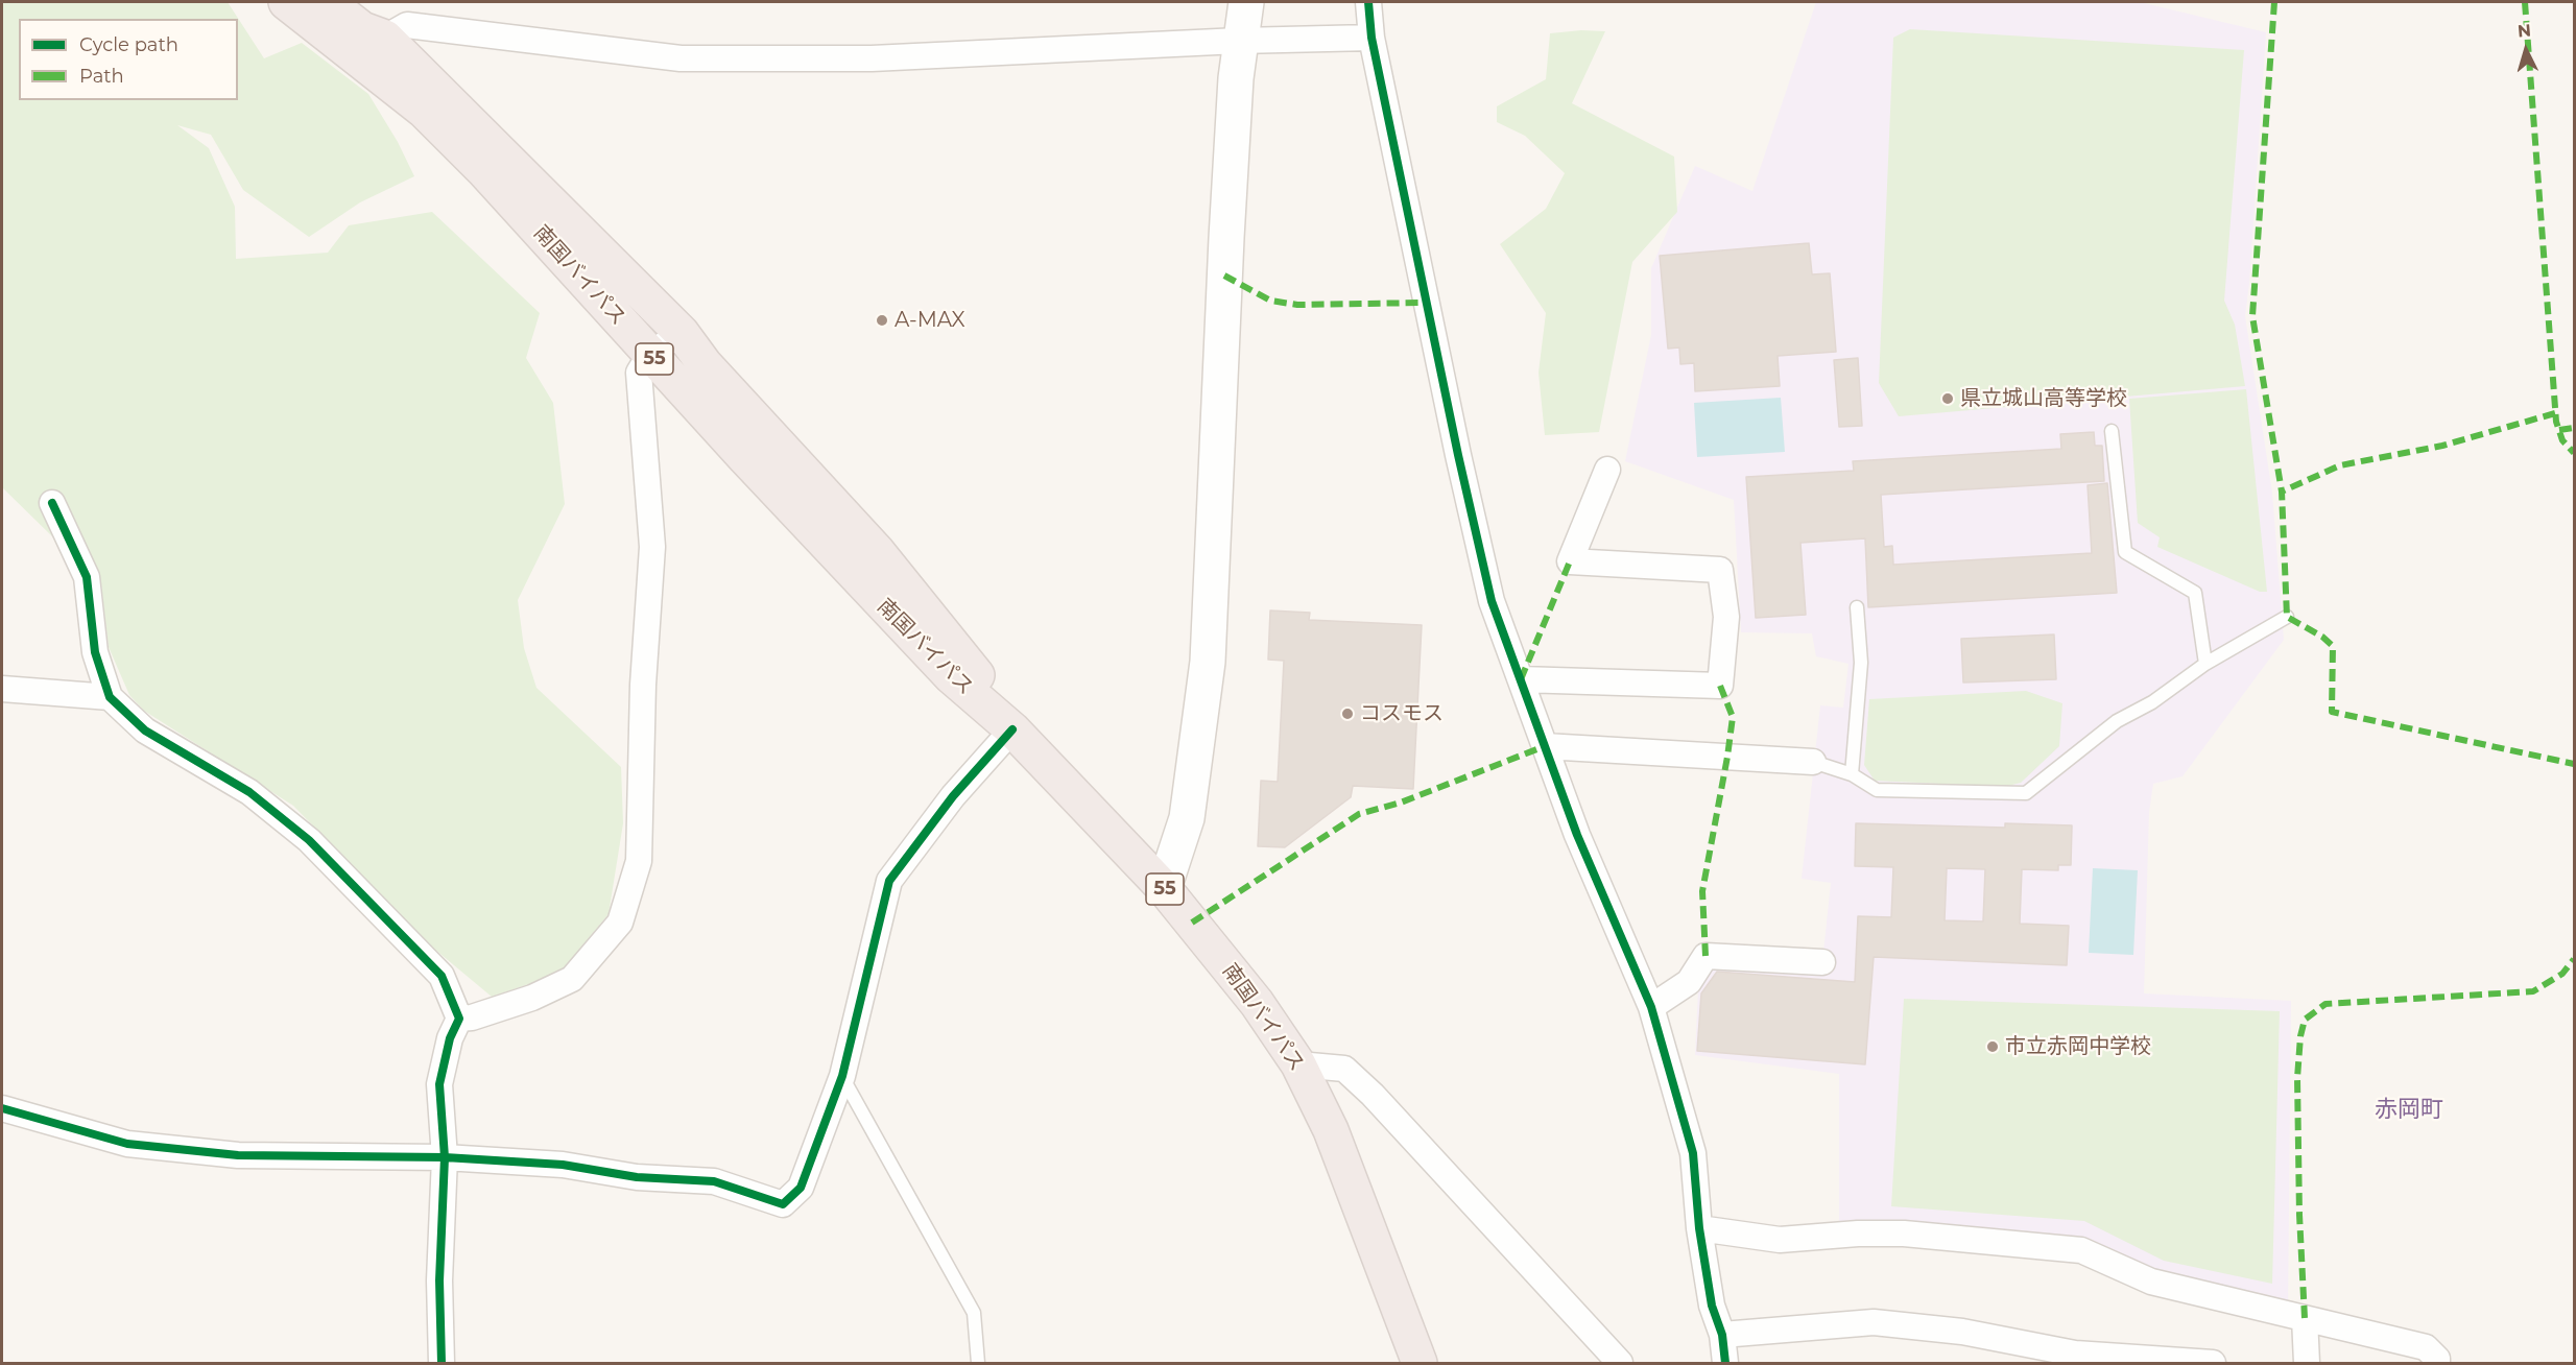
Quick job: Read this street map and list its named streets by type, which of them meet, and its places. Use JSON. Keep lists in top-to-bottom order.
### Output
{
  "streets": {
    "highway": ["南国バイパス", "55"]
  },
  "districts": ["赤岡町"],
  "places": [
    "A-MAX",
    "県立城山高等学校",
    "コスモス",
    "市立赤岡中学校"
  ],
  "legend": ["Cycle path", "Path"],
  "north": "top"
}
